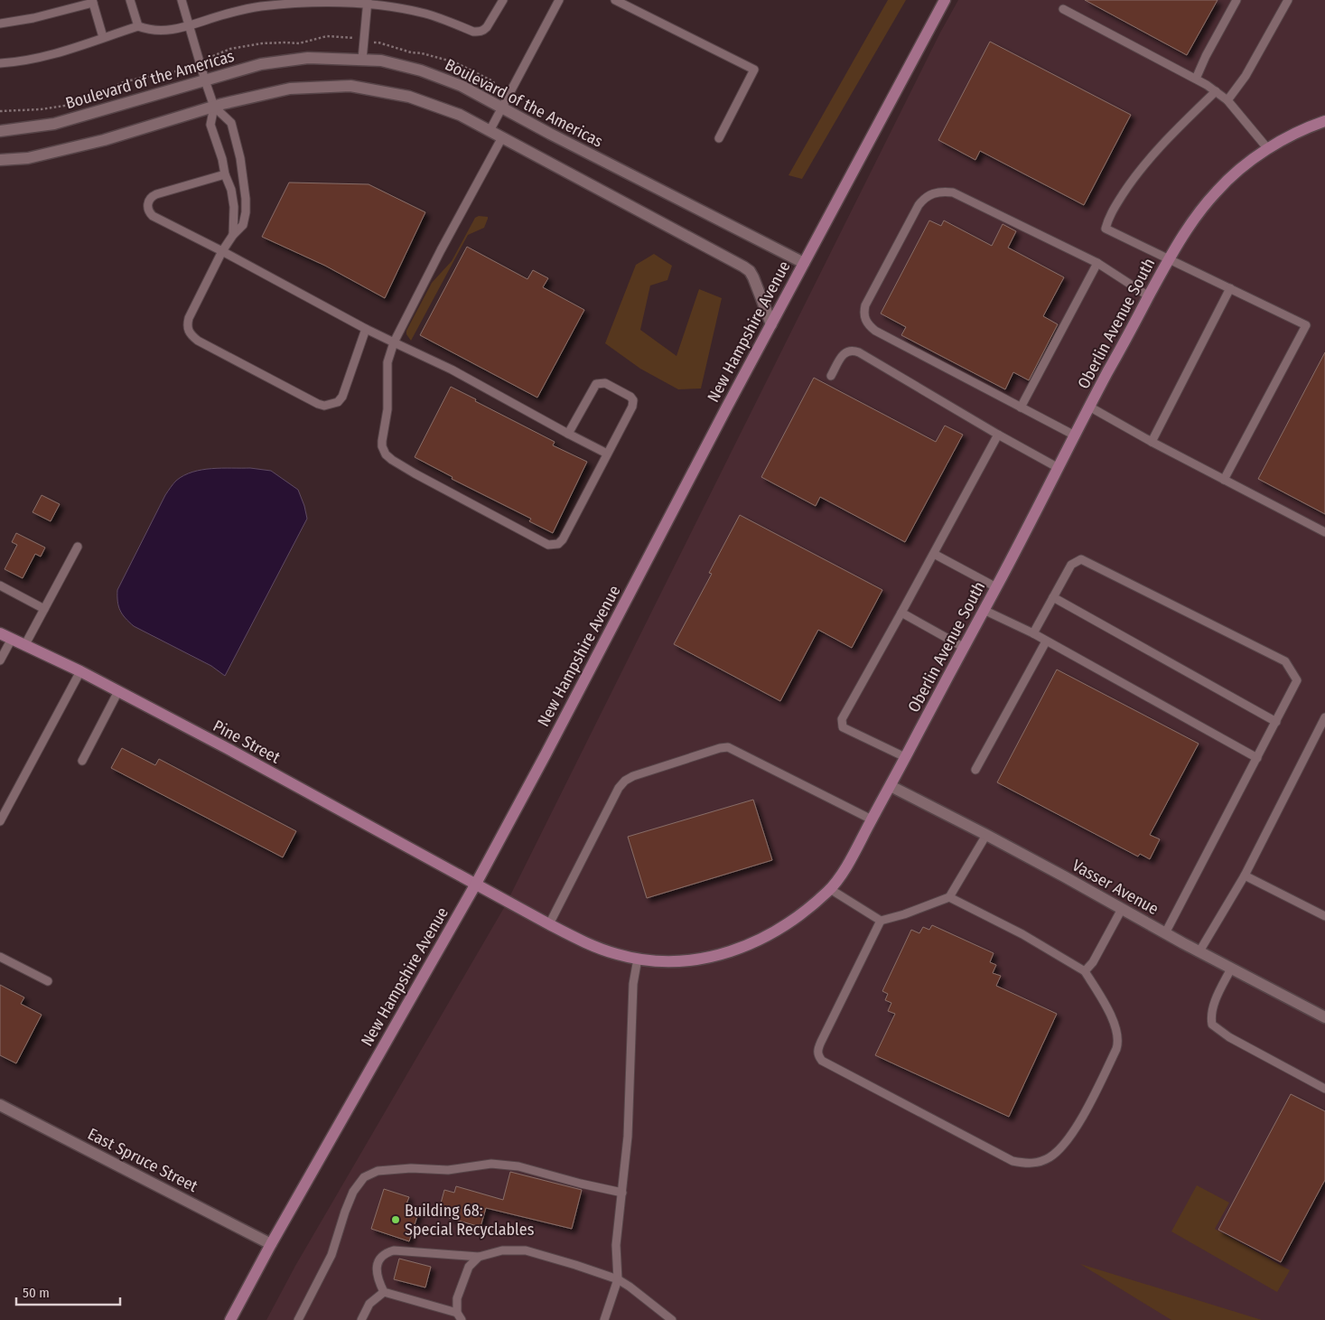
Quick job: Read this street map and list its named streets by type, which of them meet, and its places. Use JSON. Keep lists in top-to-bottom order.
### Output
{
  "streets": {
    "street": [
      "Boulevard of the Americas",
      "Oberlin Avenue South",
      "New Hampshire Avenue",
      "Pine Street",
      "Vasser Avenue",
      "East Spruce Street"
    ]
  },
  "crossings": [
    ["Boulevard of the Americas", "New Hampshire Avenue"],
    ["Oberlin Avenue South", "New Hampshire Avenue"],
    ["Oberlin Avenue South", "Pine Street"],
    ["Oberlin Avenue South", "Vasser Avenue"],
    ["New Hampshire Avenue", "Pine Street"],
    ["New Hampshire Avenue", "East Spruce Street"]
  ],
  "places": ["Building 68: Special Recyclables"],
  "scale_bar": "50 m"
}
